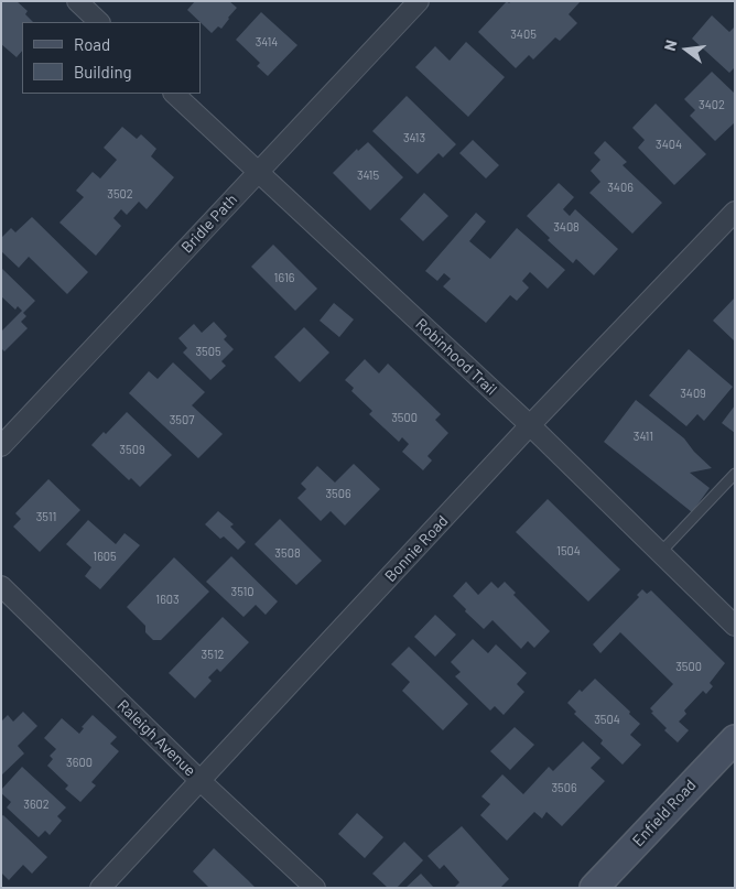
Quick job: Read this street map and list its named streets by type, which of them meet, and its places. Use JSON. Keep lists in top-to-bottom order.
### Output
{
  "streets": {
    "street": [
      "Bridle Path",
      "Robinhood Trail",
      "Bonnie Road",
      "Raleigh Avenue",
      "Enfield Road"
    ]
  },
  "crossings": [
    ["Bridle Path", "Robinhood Trail"],
    ["Robinhood Trail", "Bonnie Road"],
    ["Bonnie Road", "Raleigh Avenue"]
  ],
  "house_numbers": [
    "3405",
    "3414",
    "3402",
    "3413",
    "3404",
    "3415",
    "3406",
    "3502",
    "3408",
    "1616",
    "3505",
    "3409",
    "3500",
    "3507",
    "3411",
    "3509",
    "3506",
    "3511",
    "1504",
    "3508",
    "1605",
    "3510",
    "1603",
    "3512",
    "3500",
    "3504",
    "3600",
    "3506",
    "3602"
  ],
  "legend": ["Road", "Building"],
  "north": "left"
}
